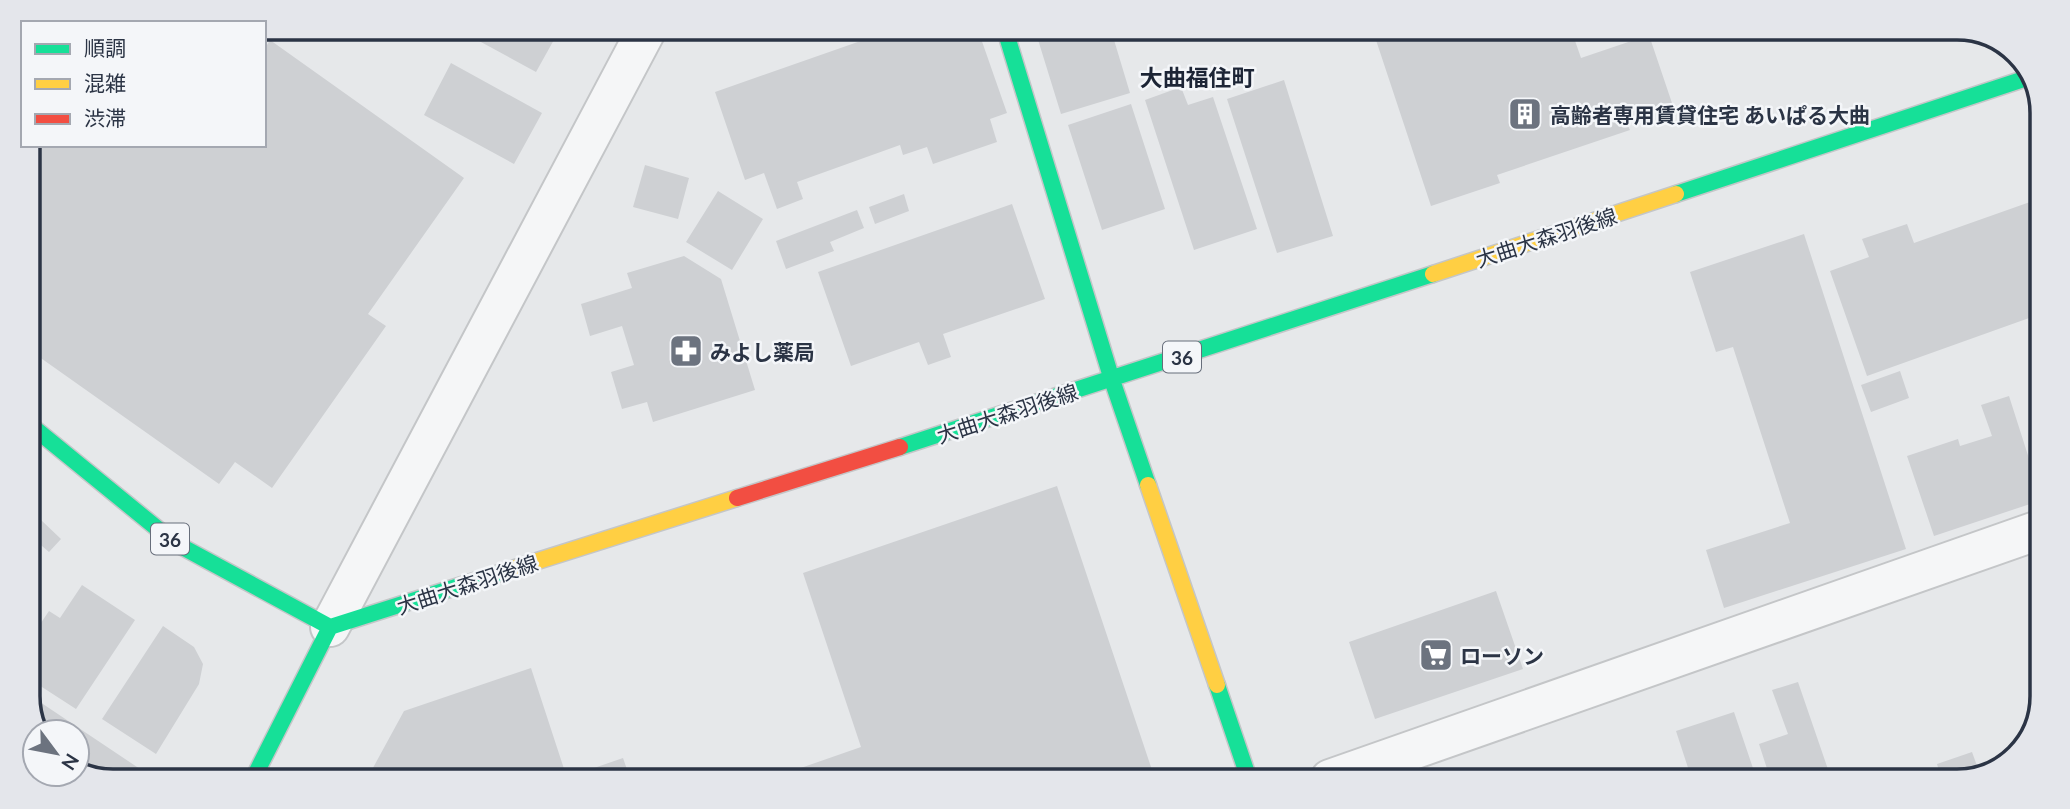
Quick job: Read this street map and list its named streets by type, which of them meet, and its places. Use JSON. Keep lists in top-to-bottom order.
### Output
{
  "streets": {
    "main road": ["大曲大森羽後線", "36"]
  },
  "crossings": [
    ["大曲大森羽後線", "36"]
  ],
  "districts": ["大曲福住町"],
  "places": {
    "building": ["高齢者専用賃貸住宅 あいぱる大曲"],
    "pharmacy": ["みよし薬局"],
    "supermarket": ["ローソン"]
  },
  "legend": ["順調", "混雑", "渋滞"],
  "north": "bottom right"
}
